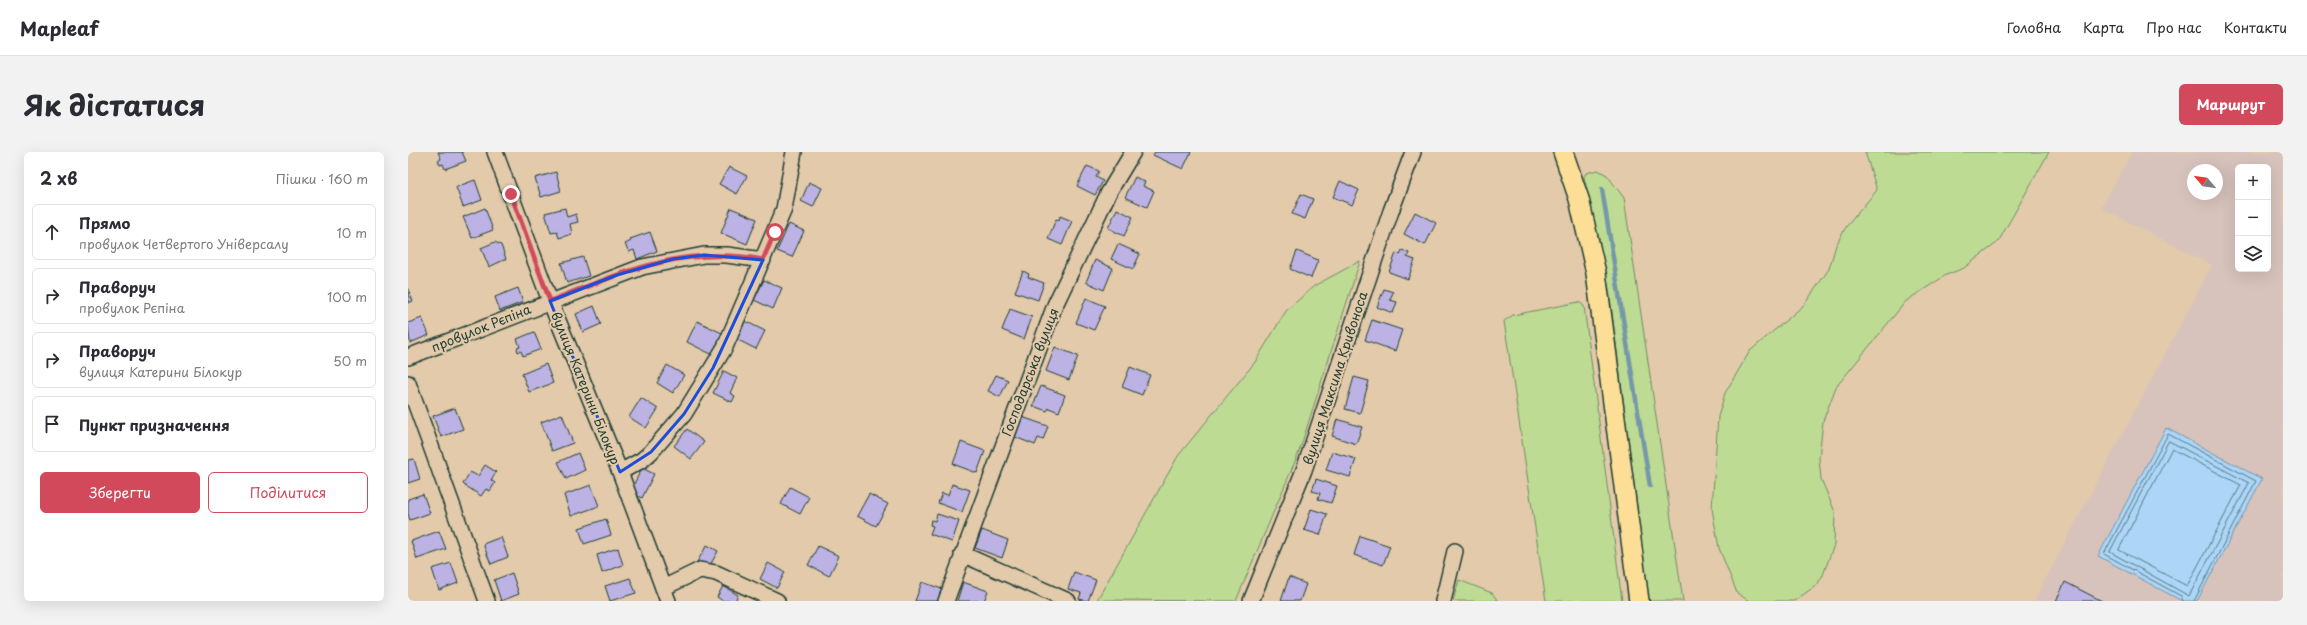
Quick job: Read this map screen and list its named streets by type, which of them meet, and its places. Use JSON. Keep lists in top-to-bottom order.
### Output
{
  "streets": {
    "street": [
      "провулок Рєпіна",
      "Господарська вулиця",
      "вулиця Максима Кривоноса",
      "вулиця Катерини Білокур"
    ]
  },
  "crossings": [
    ["провулок Рєпіна", "вулиця Катерини Білокур"]
  ],
  "north": "top left",
  "page": {
    "header": "Mapleaf",
    "nav": [
      "Головна",
      "Карта",
      "Про нас",
      "Контакти"
    ],
    "title": "Як дістатися",
    "buttons": [
      "Маршрут",
      ["Зберегти", "Поділитися"]
    ],
    "heading": ["2 хв", "Пішки · 160 m"],
    "map_buttons": ["+", "−"],
    "list": [
      ["Прямо", "провулок Четвертого Універсалу", "10 m"],
      ["Праворуч", "провулок Рєпіна", "100 m"],
      ["Праворуч", "вулиця Катерини Білокур", "50 m"],
      "Пункт призначення"
    ]
  }
}
